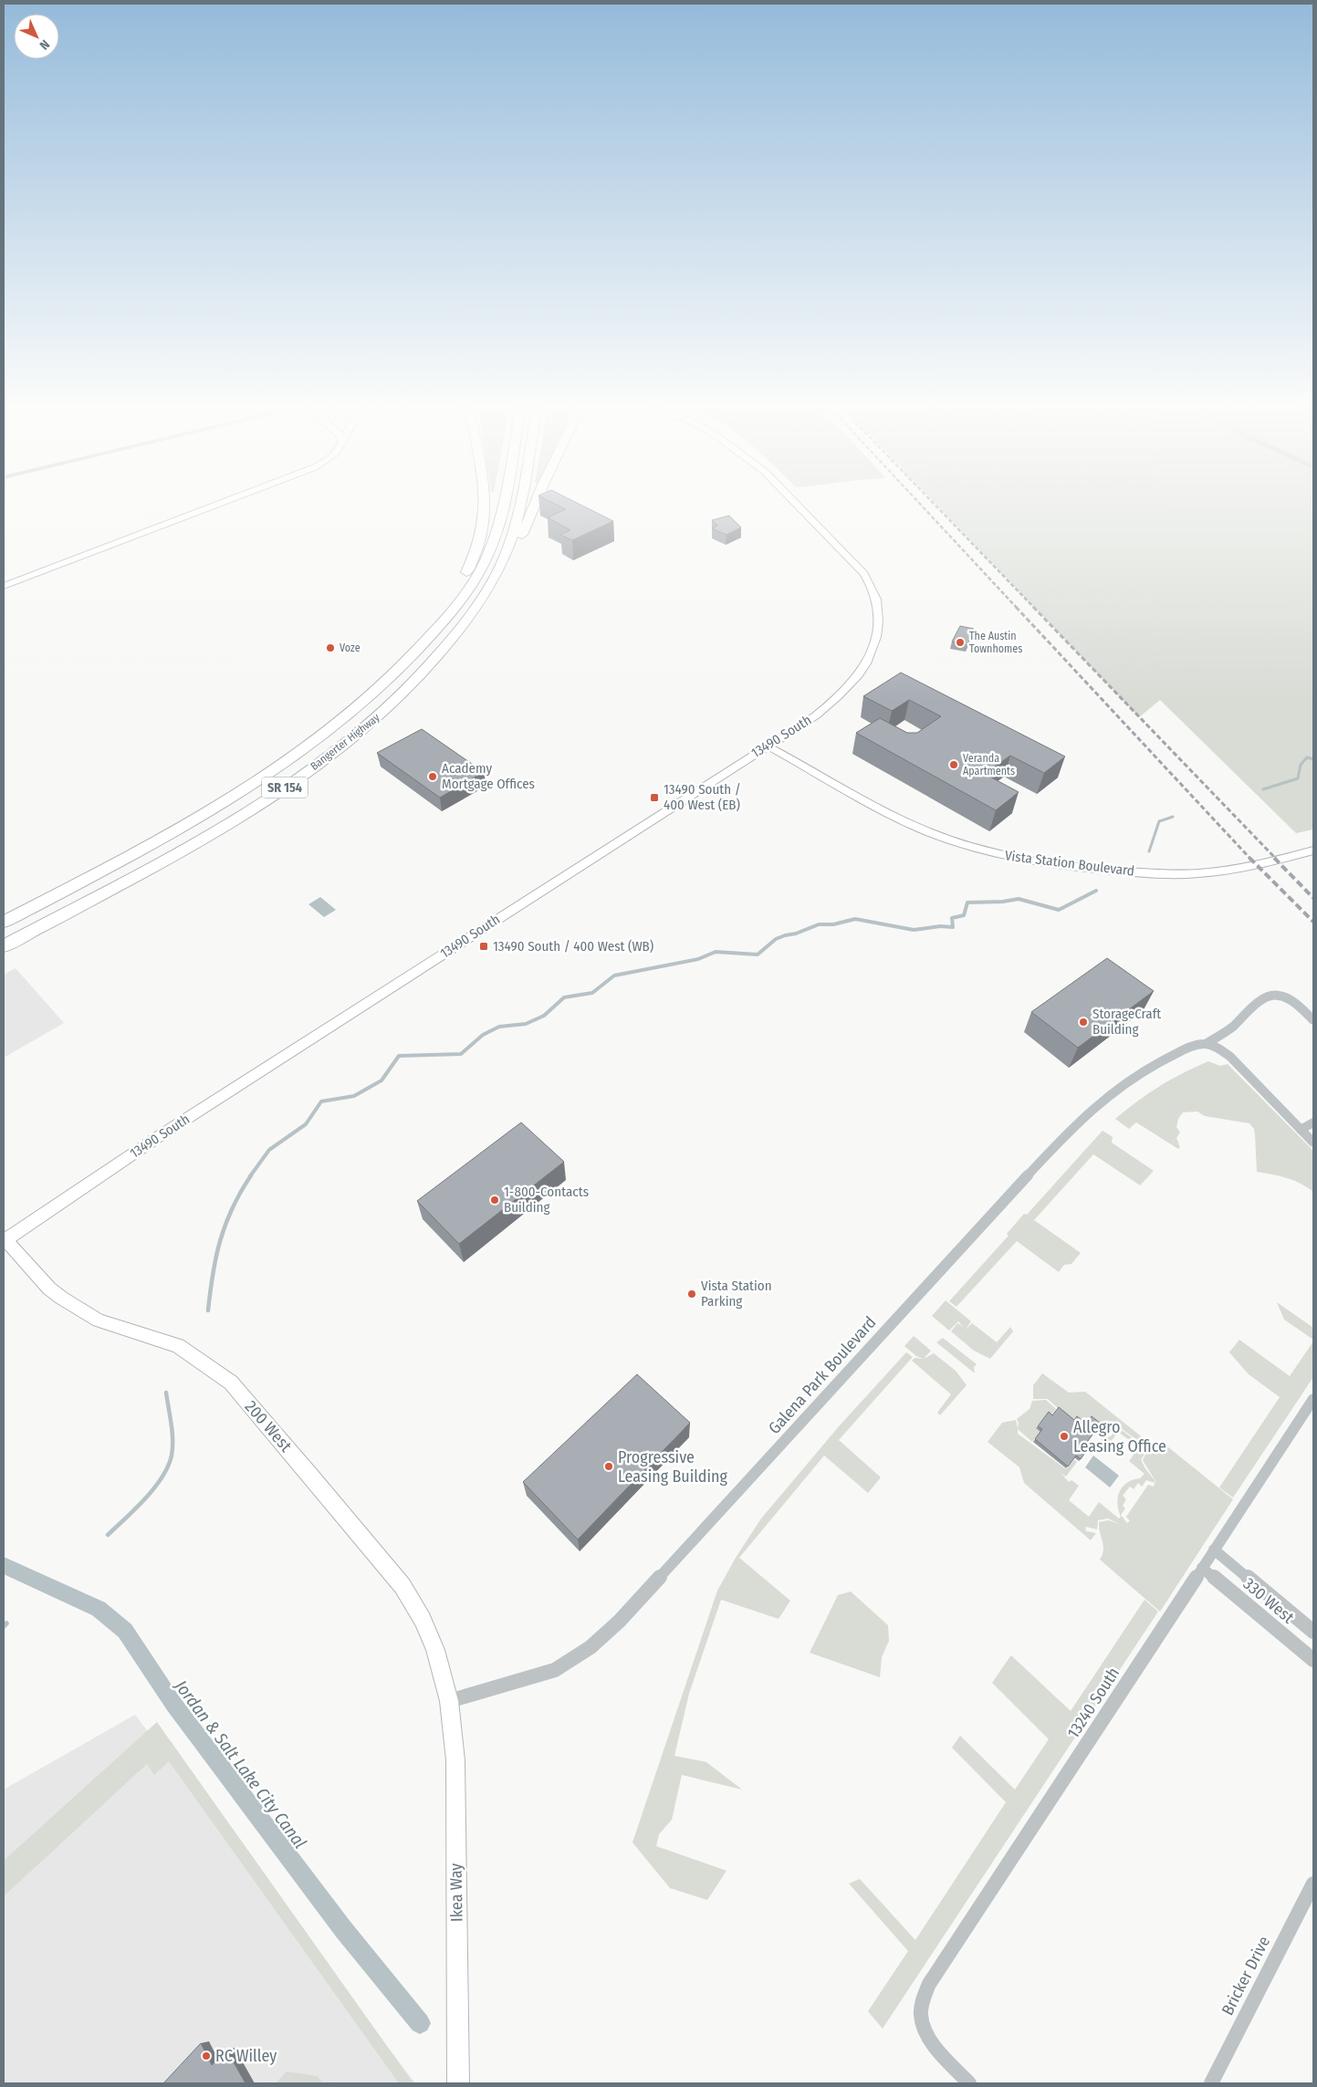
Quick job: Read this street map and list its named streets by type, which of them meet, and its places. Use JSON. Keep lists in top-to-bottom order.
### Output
{
  "streets": {
    "highway": ["Bangerter Highway", "SR 154"],
    "main road": [
      "13490 South",
      "Vista Station Boulevard",
      "200 West",
      "Ikea Way"
    ],
    "street": [
      "Galena Park Boulevard",
      "330 West",
      "13240 South",
      "Bricker Drive"
    ]
  },
  "crossings": [
    ["13490 South", "Vista Station Boulevard"],
    ["13490 South", "200 West"],
    ["Galena Park Boulevard", "200 West"],
    ["Galena Park Boulevard", "Ikea Way"],
    ["200 West", "Ikea Way"],
    ["330 West", "13240 South"]
  ],
  "water": ["Jordan & Salt Lake City Canal"],
  "places": {
    "other": [
      "The Austin Townhomes",
      "Voze",
      "Veranda Apartments",
      "Academy Mortgage Offices",
      "StorageCraft Building",
      "1-800-Contacts Building",
      "Vista Station Parking",
      "Allegro Leasing Office",
      "Progressive Leasing Building",
      "RC Willey"
    ],
    "transit": ["13490 South / 400 West (EB)", "13490 South / 400 West (WB)"]
  },
  "north": "bottom right"
}
